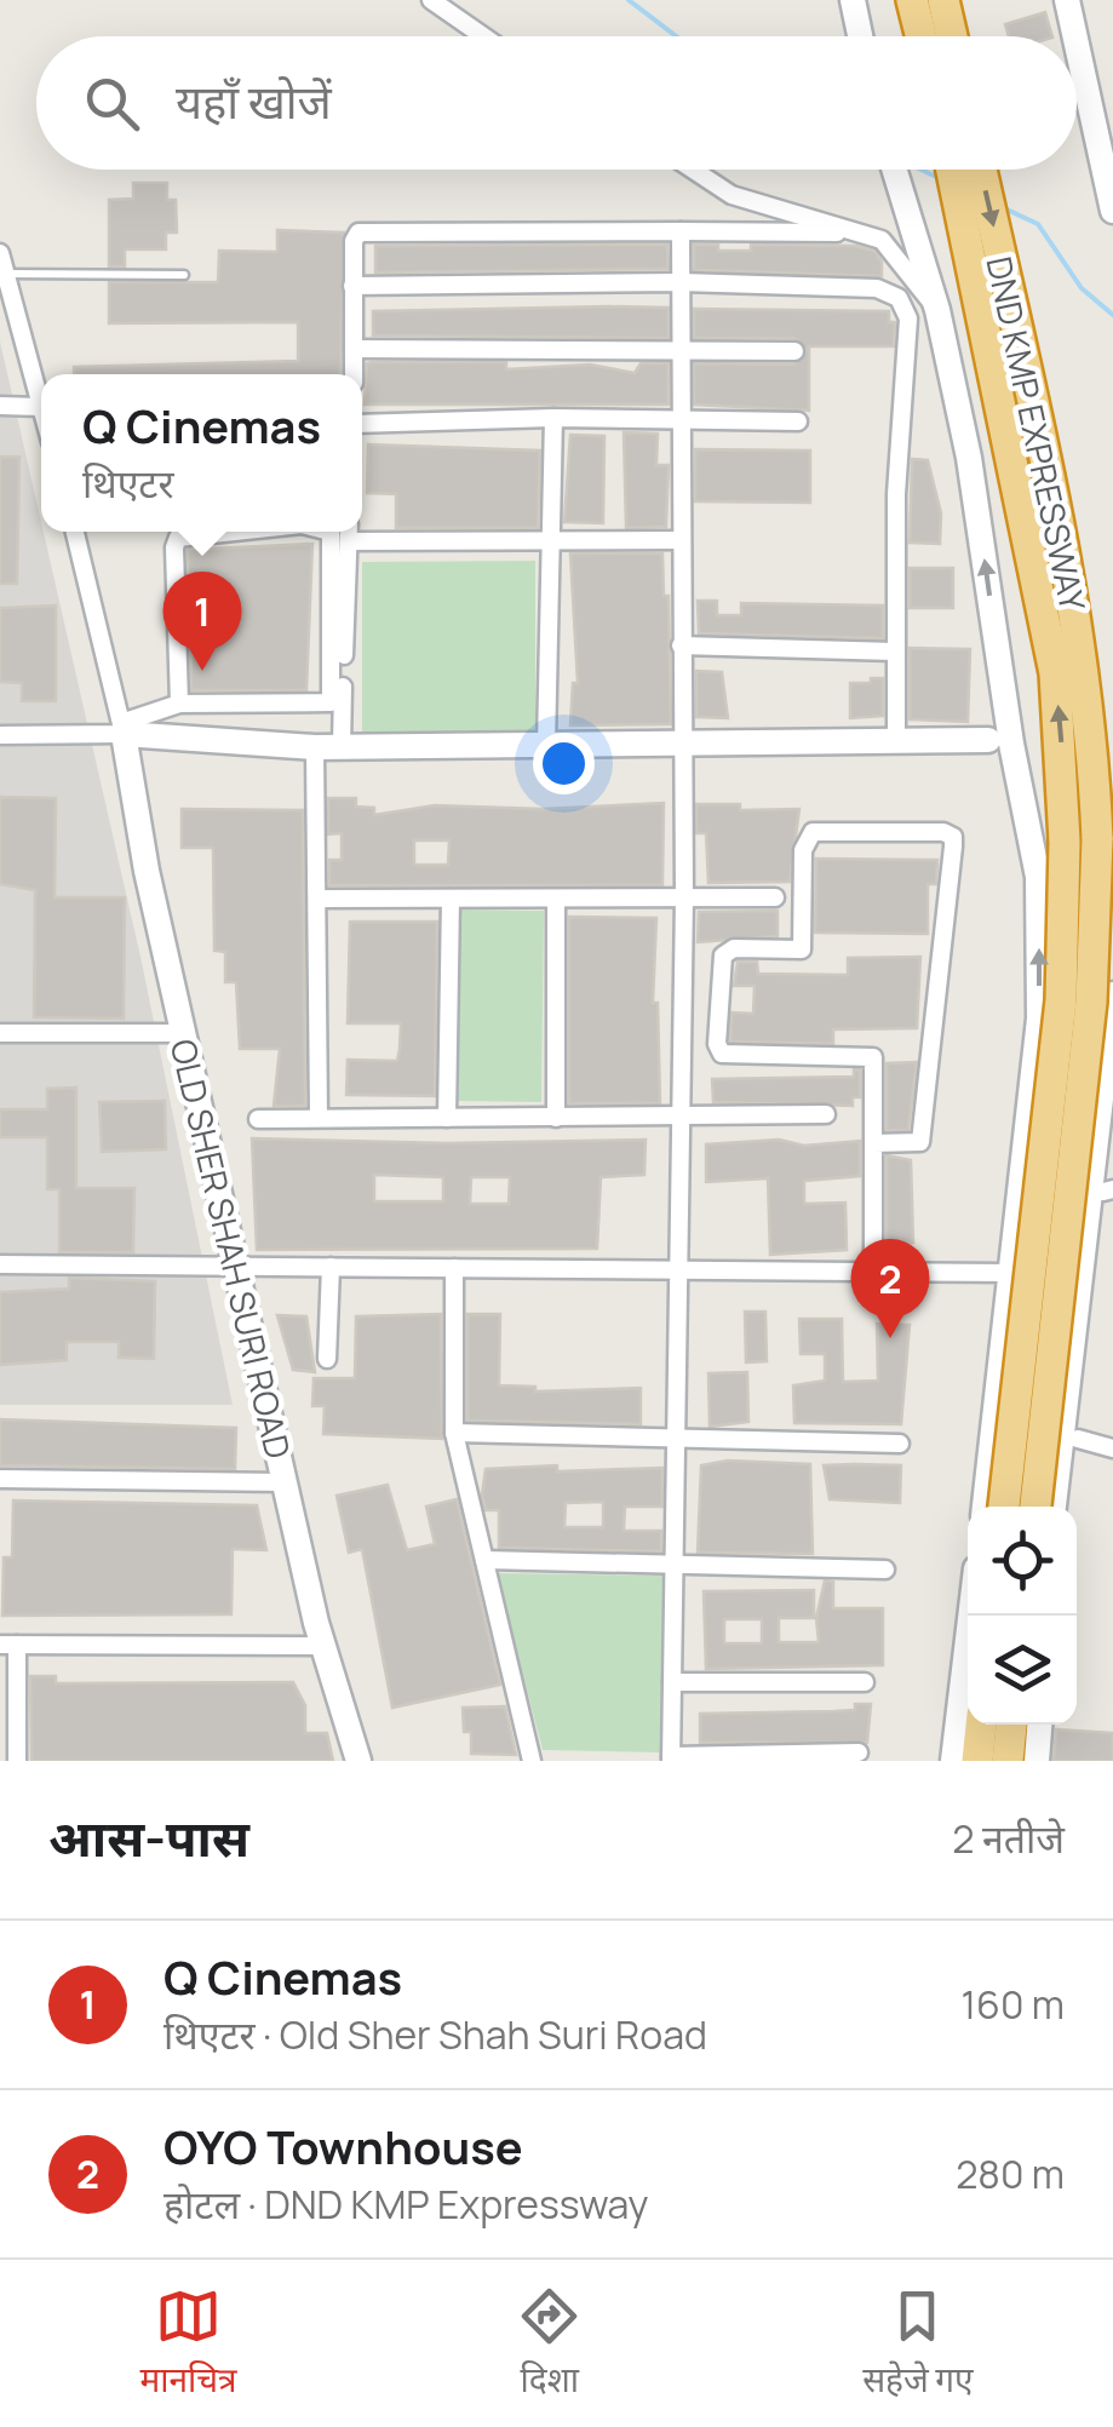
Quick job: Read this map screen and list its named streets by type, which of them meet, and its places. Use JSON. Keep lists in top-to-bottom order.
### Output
{
  "streets": {
    "highway": ["DND KMP EXPRESSWAY"],
    "street": ["OLD SHER SHAH SURI ROAD"]
  },
  "page": {
    "search": "यहाँ खोजें",
    "popup": ["Q Cinemas", "थिएटर"],
    "pins": ["1", "2"],
    "heading": ["आस-पास", "2 नतीजे"],
    "list": [
      {
        "mark": "1",
        "name": "Q Cinemas",
        "note": "थिएटर · Old Sher Shah Suri Road",
        "value": "160 m"
      },
      {
        "mark": "2",
        "name": "OYO Townhouse",
        "note": "होटल · DND KMP Expressway",
        "value": "280 m"
      }
    ],
    "nav": ["मानचित्र", "दिशा", "सहेजे गए"]
  }
}
